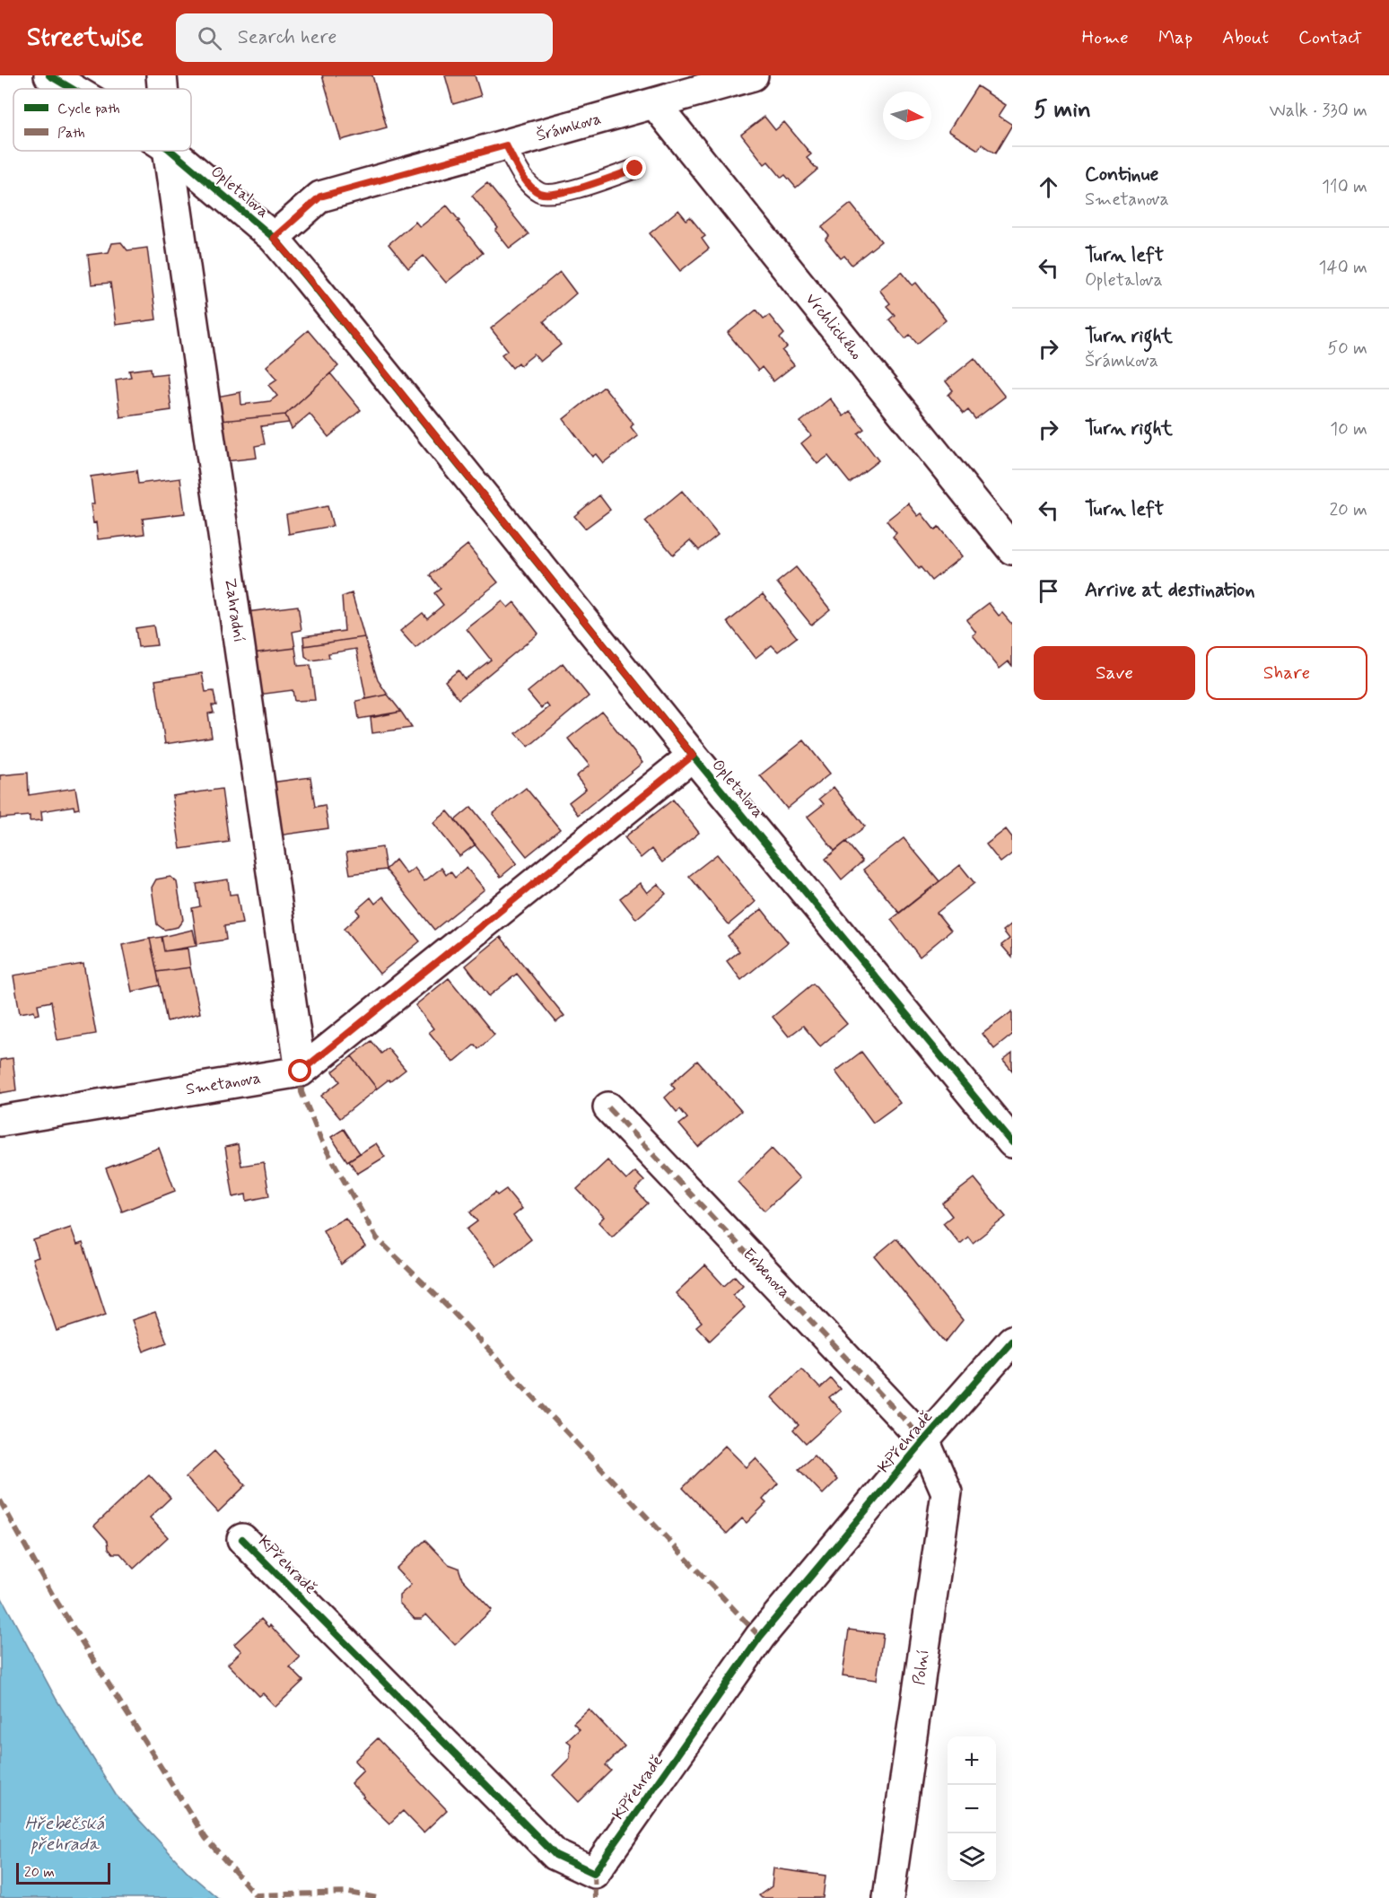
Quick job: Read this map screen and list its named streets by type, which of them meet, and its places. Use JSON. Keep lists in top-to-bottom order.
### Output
{
  "streets": {
    "street": [
      "Šrámkova",
      "Opletalova",
      "Vrchlického",
      "Zahradní",
      "Smetanova",
      "Erbenova",
      "KPřehradě",
      "Polní"
    ]
  },
  "crossings": [
    ["Šrámkova", "Opletalova"],
    ["Šrámkova", "Vrchlického"],
    ["Opletalova", "Smetanova"],
    ["Zahradní", "Smetanova"],
    ["Erbenova", "KPřehradě"],
    ["Erbenova", "Polní"],
    ["KPřehradě", "Polní"]
  ],
  "water": ["Hřebečská přehrada"],
  "legend": ["Cycle path", "Path"],
  "scale_bar": "20 m",
  "north": "right",
  "page": {
    "header": "Streetwise",
    "search": "Search here",
    "nav": [
      "Home",
      "Map",
      "About",
      "Contact"
    ],
    "heading": ["5 min", "Walk · 330 m"],
    "list": [
      ["Continue", "Smetanova", "110 m"],
      ["Turn left", "Opletalova", "140 m"],
      ["Turn right", "Šrámkova", "50 m"],
      ["Turn right", "10 m"],
      ["Turn left", "20 m"],
      "Arrive at destination"
    ],
    "buttons": ["Save", "Share"],
    "map_buttons": ["+", "−"],
    "scale": "20 m"
  }
}
